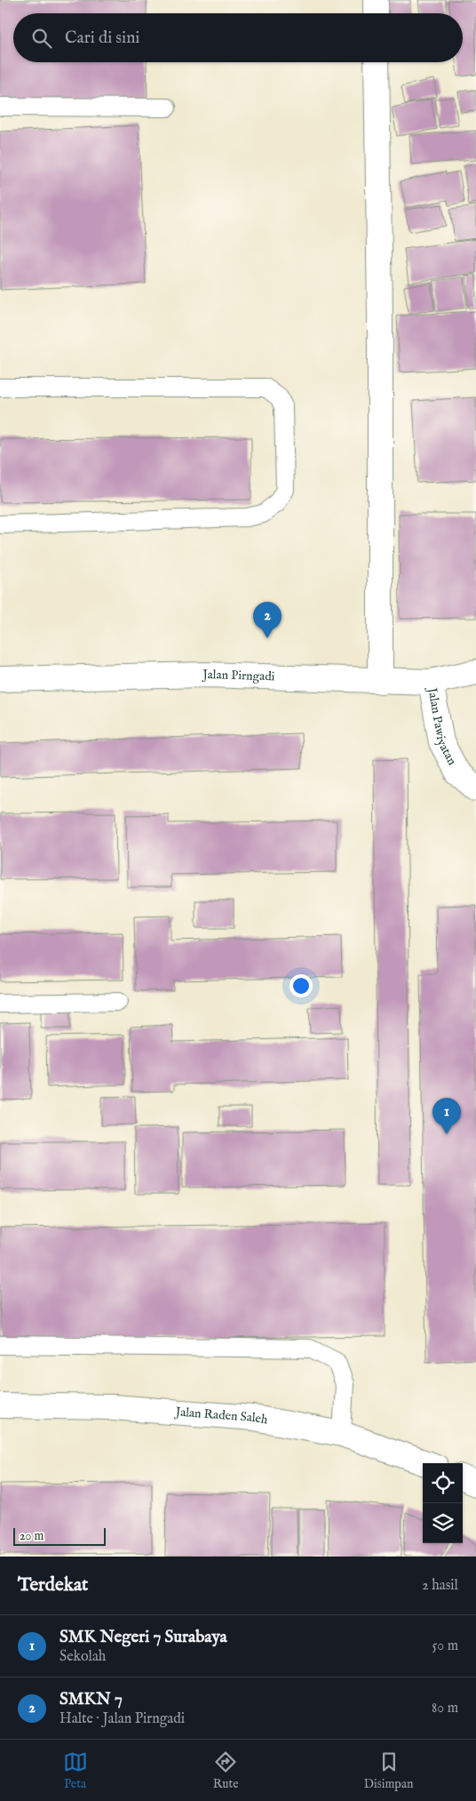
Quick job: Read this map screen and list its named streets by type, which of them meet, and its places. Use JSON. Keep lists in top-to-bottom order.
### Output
{
  "streets": {
    "street": ["Jalan Pirngadi", "Jalan Pawiyatan", "Jalan Raden Saleh"]
  },
  "crossings": [
    ["Jalan Pirngadi", "Jalan Pawiyatan"]
  ],
  "scale_bar": "20 m",
  "page": {
    "search": "Cari di sini",
    "pins": ["2", "1"],
    "scale": "20 m",
    "heading": ["Terdekat", "2 hasil"],
    "list": [
      {
        "mark": "1",
        "name": "SMK Negeri 7 Surabaya",
        "note": "Sekolah",
        "value": "50 m"
      },
      {
        "mark": "2",
        "name": "SMKN 7",
        "note": "Halte · Jalan Pirngadi",
        "value": "80 m"
      }
    ],
    "nav": ["Peta", "Rute", "Disimpan"]
  }
}
